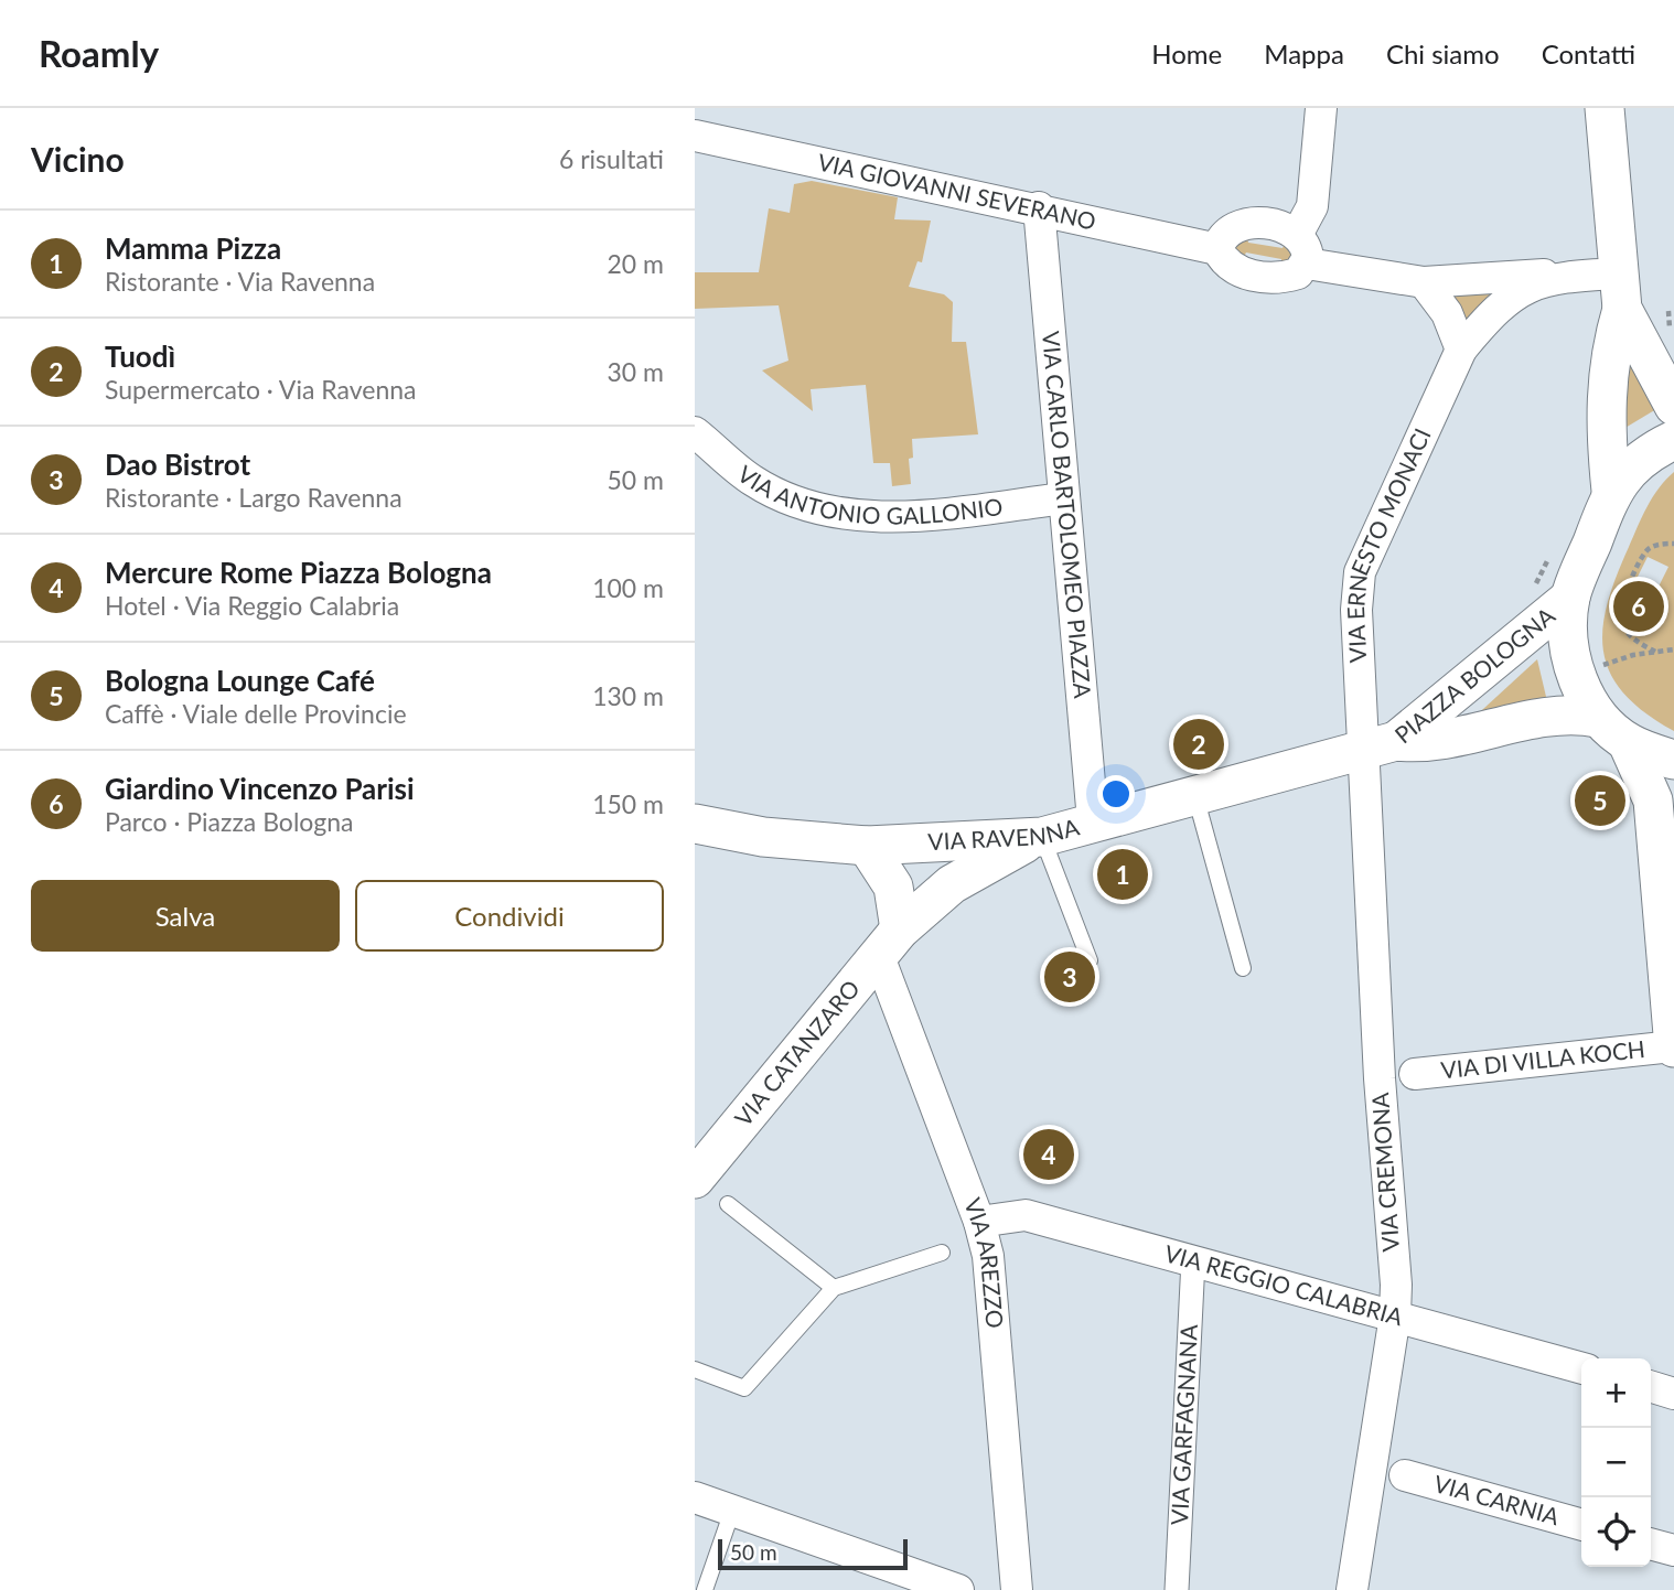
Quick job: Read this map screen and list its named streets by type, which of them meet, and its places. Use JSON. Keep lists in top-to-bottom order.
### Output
{
  "streets": {
    "street": [
      "VIA GIOVANNI SEVERANO",
      "VIA ANTONIO GALLONIO",
      "VIA CARLO BARTOLOMEO PIAZZA",
      "VIA ERNESTO MONACI",
      "PIAZZA BOLOGNA",
      "VIA RAVENNA",
      "VIA CATANZARO",
      "VIA DI VILLA KOCH",
      "VIA CREMONA",
      "VIA AREZZO",
      "VIA REGGIO CALABRIA",
      "VIA GARFAGNANA",
      "VIA CARNIA"
    ]
  },
  "crossings": [
    ["VIA GIOVANNI SEVERANO", "VIA CARLO BARTOLOMEO PIAZZA"],
    ["VIA GIOVANNI SEVERANO", "VIA ERNESTO MONACI"],
    ["VIA ANTONIO GALLONIO", "VIA CARLO BARTOLOMEO PIAZZA"],
    ["VIA CARLO BARTOLOMEO PIAZZA", "VIA RAVENNA"],
    ["VIA ERNESTO MONACI", "PIAZZA BOLOGNA"],
    ["VIA ERNESTO MONACI", "VIA RAVENNA"],
    ["VIA ERNESTO MONACI", "VIA CREMONA"],
    ["PIAZZA BOLOGNA", "VIA RAVENNA"],
    ["PIAZZA BOLOGNA", "VIA CREMONA"],
    ["VIA RAVENNA", "VIA CATANZARO"],
    ["VIA RAVENNA", "VIA CREMONA"],
    ["VIA CATANZARO", "VIA AREZZO"],
    ["VIA CREMONA", "VIA REGGIO CALABRIA"],
    ["VIA AREZZO", "VIA REGGIO CALABRIA"],
    ["VIA REGGIO CALABRIA", "VIA GARFAGNANA"]
  ],
  "scale_bar": "50 m",
  "page": {
    "header": "Roamly",
    "nav": [
      "Home",
      "Mappa",
      "Chi siamo",
      "Contatti"
    ],
    "heading": ["Vicino", "6 risultati"],
    "list": [
      {
        "mark": "1",
        "name": "Mamma Pizza",
        "note": "Ristorante · Via Ravenna",
        "value": "20 m"
      },
      {
        "mark": "2",
        "name": "Tuodì",
        "note": "Supermercato · Via Ravenna",
        "value": "30 m"
      },
      {
        "mark": "3",
        "name": "Dao Bistrot",
        "note": "Ristorante · Largo Ravenna",
        "value": "50 m"
      },
      {
        "mark": "4",
        "name": "Mercure Rome Piazza Bologna",
        "note": "Hotel · Via Reggio Calabria",
        "value": "100 m"
      },
      {
        "mark": "5",
        "name": "Bologna Lounge Café",
        "note": "Caffè · Viale delle Provincie",
        "value": "130 m"
      },
      {
        "mark": "6",
        "name": "Giardino Vincenzo Parisi",
        "note": "Parco · Piazza Bologna",
        "value": "150 m"
      }
    ],
    "pins": [
      "6",
      "2",
      "5",
      "1",
      "3",
      "4"
    ],
    "buttons": ["Salva", "Condividi"],
    "map_buttons": ["+", "−"],
    "scale": "50 m"
  }
}
